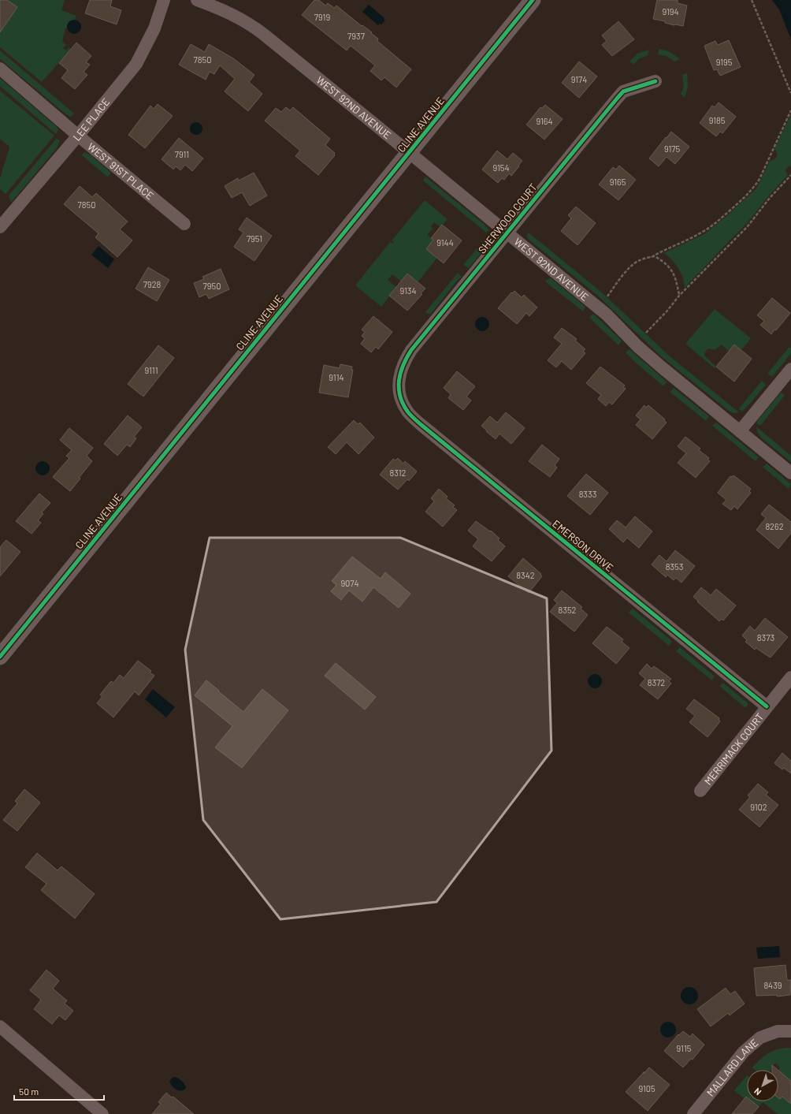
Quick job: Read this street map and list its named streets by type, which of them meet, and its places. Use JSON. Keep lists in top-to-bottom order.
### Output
{
  "streets": {
    "street": [
      "WEST 92ND AVENUE",
      "LEE PLACE",
      "CLINE AVENUE",
      "WEST 91ST PLACE",
      "SHERWOOD COURT",
      "EMERSON DRIVE",
      "MERRIMACK COURT",
      "MALLARD LANE"
    ]
  },
  "crossings": [
    ["WEST 92ND AVENUE", "CLINE AVENUE"],
    ["WEST 92ND AVENUE", "SHERWOOD COURT"],
    ["LEE PLACE", "WEST 91ST PLACE"],
    ["SHERWOOD COURT", "EMERSON DRIVE"],
    ["EMERSON DRIVE", "MERRIMACK COURT"]
  ],
  "house_numbers": [
    "9194",
    "7919",
    "7937",
    "7850",
    "9195",
    "9174",
    "9185",
    "9164",
    "9175",
    "7911",
    "9154",
    "9165",
    "7850",
    "7951",
    "9144",
    "7928",
    "7950",
    "9134",
    "9111",
    "9114",
    "8312",
    "8333",
    "8262",
    "8353",
    "8342",
    "9074",
    "8352",
    "8373",
    "8372",
    "9102",
    "8439",
    "9115",
    "9105"
  ],
  "scale_bar": "50 m",
  "north": "bottom left"
}
